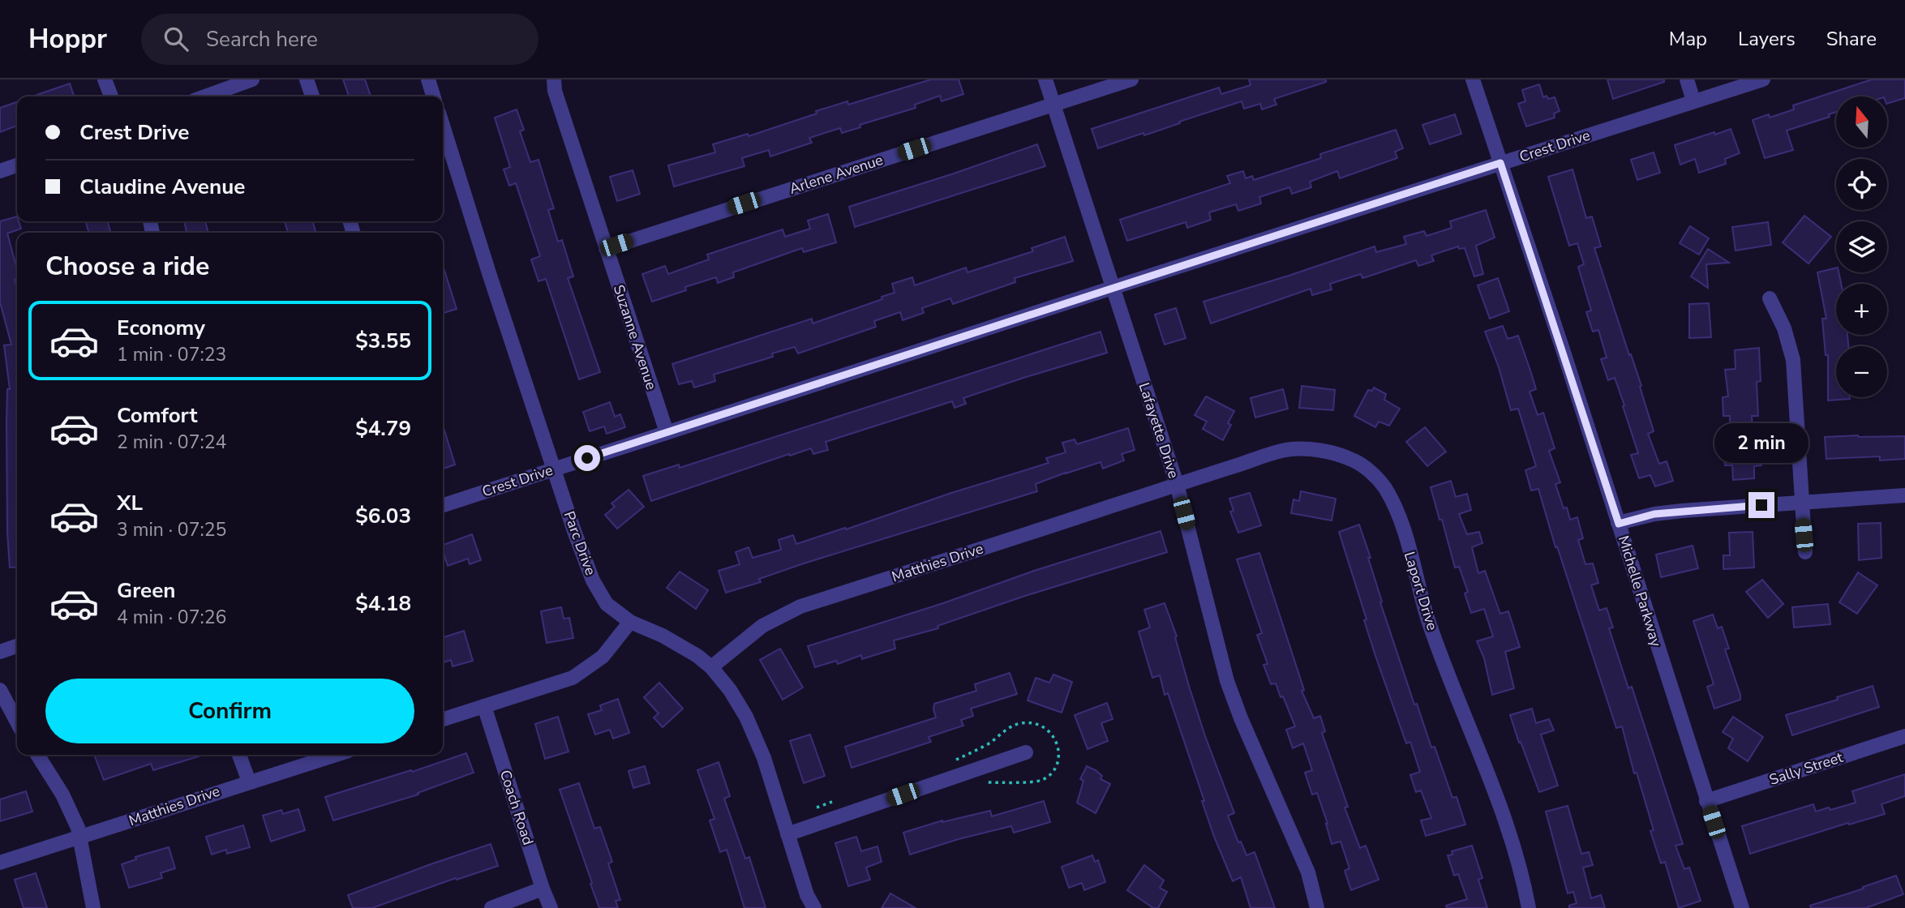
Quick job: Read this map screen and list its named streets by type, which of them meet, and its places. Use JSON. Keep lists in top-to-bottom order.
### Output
{
  "streets": {
    "street": [
      "Crest Drive",
      "Arlene Avenue",
      "Suzanne Avenue",
      "Lafayette Drive",
      "Parc Drive",
      "Matthies Drive",
      "Laport Drive",
      "Michelle Parkway",
      "Sally Street",
      "Coach Road"
    ]
  },
  "crossings": [
    ["Crest Drive", "Suzanne Avenue"],
    ["Crest Drive", "Lafayette Drive"],
    ["Crest Drive", "Parc Drive"],
    ["Crest Drive", "Michelle Parkway"],
    ["Arlene Avenue", "Suzanne Avenue"],
    ["Arlene Avenue", "Lafayette Drive"],
    ["Lafayette Drive", "Matthies Drive"],
    ["Lafayette Drive", "Laport Drive"],
    ["Parc Drive", "Matthies Drive"],
    ["Matthies Drive", "Laport Drive"],
    ["Michelle Parkway", "Sally Street"]
  ],
  "north": "top",
  "page": {
    "header": "Hoppr",
    "search": "Search here",
    "nav": ["Map", "Layers", "Share"],
    "map_buttons": ["+", "−"],
    "banner": ["Crest Drive", "Claudine Avenue"],
    "heading": "Choose a ride",
    "list": [
      {
        "name": "Economy",
        "note": "1 min · 07:23",
        "value": "$3.55"
      },
      {
        "name": "Comfort",
        "note": "2 min · 07:24",
        "value": "$4.79"
      },
      {
        "name": "XL",
        "note": "3 min · 07:25",
        "value": "$6.03"
      },
      {
        "name": "Green",
        "note": "4 min · 07:26",
        "value": "$4.18"
      }
    ],
    "bubble": "2 min",
    "buttons": "Confirm"
  }
}
